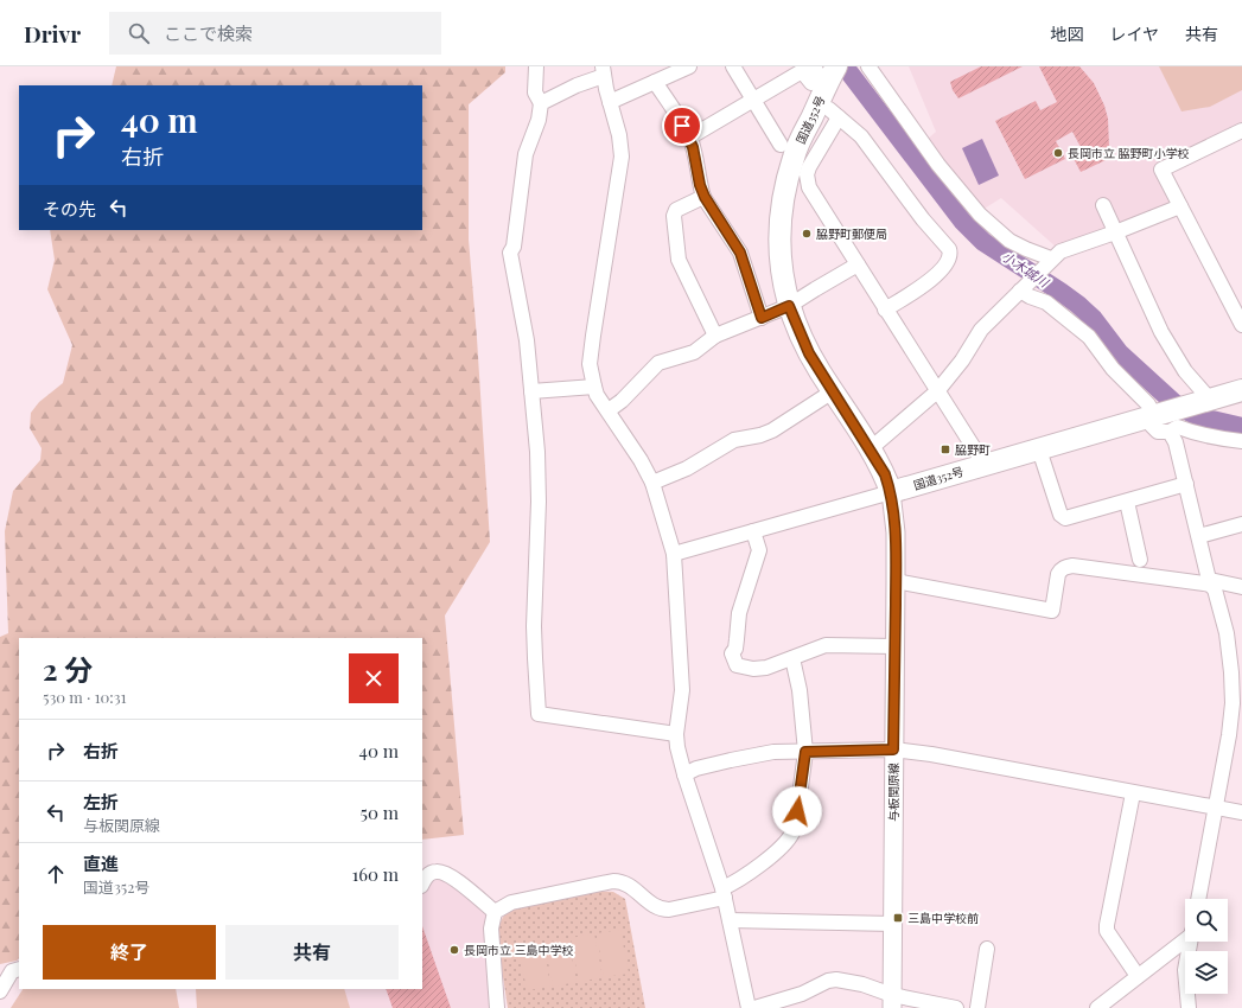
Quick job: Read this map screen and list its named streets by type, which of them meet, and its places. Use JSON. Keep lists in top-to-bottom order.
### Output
{
  "streets": {
    "highway": ["国道352号"],
    "main road": ["与板関原線"]
  },
  "crossings": [
    ["国道352号", "与板関原線"]
  ],
  "water": ["小木城川"],
  "places": {
    "other": ["長岡市立 脇野町小学校", "脇野町郵便局", "長岡市立 三島中学校"],
    "transit": ["脇野町", "三島中学校前"]
  },
  "page": {
    "header": "Drivr",
    "search": "ここで検索",
    "nav": ["地図", "レイヤ", "共有"],
    "turn": ["40 m", "右折"],
    "then": "その先",
    "heading": ["2 分", "530 m · 10:31"],
    "list": [
      {
        "name": "右折",
        "value": "40 m"
      },
      {
        "name": "左折",
        "note": "与板関原線",
        "value": "50 m"
      },
      {
        "name": "直進",
        "note": "国道352号",
        "value": "160 m"
      }
    ],
    "buttons": ["終了", "共有"]
  }
}
